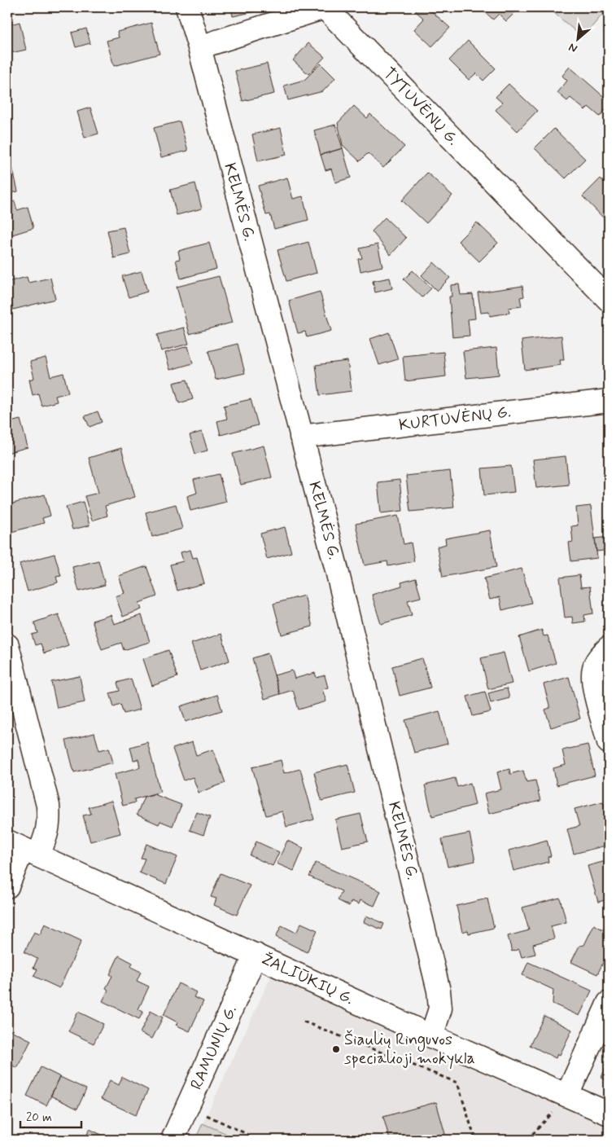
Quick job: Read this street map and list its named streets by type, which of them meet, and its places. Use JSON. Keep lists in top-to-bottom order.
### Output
{
  "streets": {
    "street": [
      "TYTUVĖNŲ G.",
      "KELMĖS G.",
      "KURTUVĖNŲ G.",
      "ŽALIŪKIŲ G.",
      "RAMUNIŲ G."
    ]
  },
  "crossings": [
    ["TYTUVĖNŲ G.", "KELMĖS G."],
    ["KELMĖS G.", "KURTUVĖNŲ G."],
    ["KELMĖS G.", "ŽALIŪKIŲ G."],
    ["ŽALIŪKIŲ G.", "RAMUNIŲ G."]
  ],
  "places": ["Šiaulių Ringuvos specialioji mokykla"],
  "scale_bar": "20 m",
  "north": "bottom left"
}
